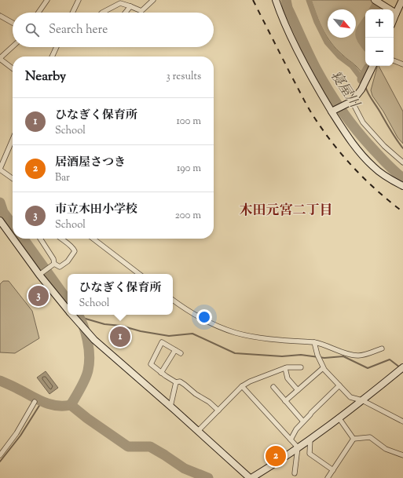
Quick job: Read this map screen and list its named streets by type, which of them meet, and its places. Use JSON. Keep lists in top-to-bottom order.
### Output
{
  "districts": ["木田元宮二丁目"],
  "water": ["寝屋川"],
  "north": "bottom right",
  "page": {
    "map_buttons": ["+", "−"],
    "search": "Search here",
    "heading": ["Nearby", "3 results"],
    "list": [
      {
        "mark": "1",
        "name": "ひなぎく保育所",
        "note": "School",
        "value": "100 m"
      },
      {
        "mark": "2",
        "name": "居酒屋さつき",
        "note": "Bar",
        "value": "190 m"
      },
      {
        "mark": "3",
        "name": "市立木田小学校",
        "note": "School",
        "value": "200 m"
      }
    ],
    "popup": ["ひなぎく保育所", "School"],
    "pins": ["3", "1", "2"]
  }
}
